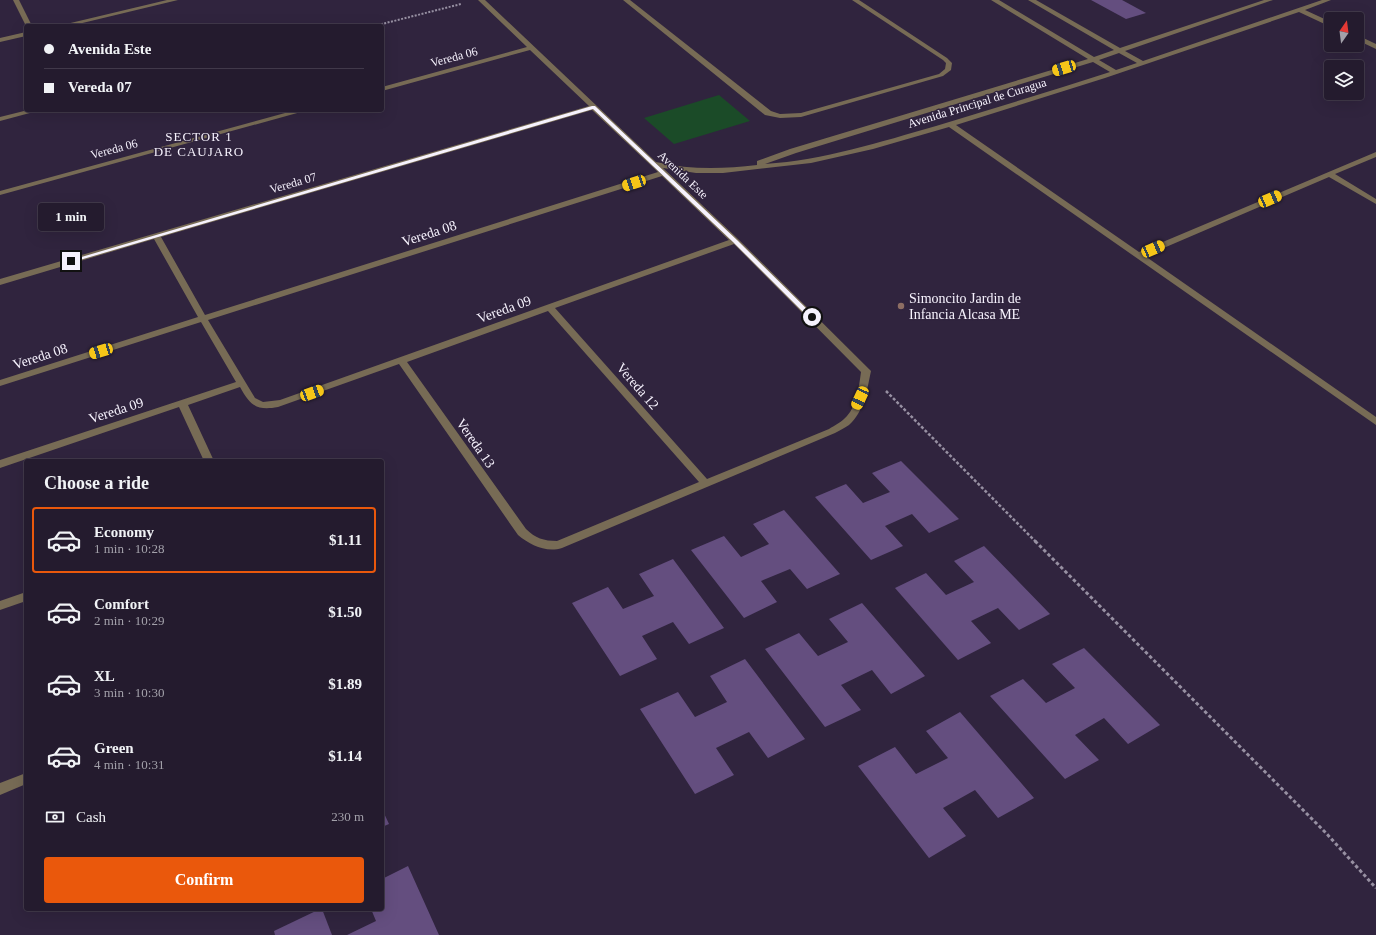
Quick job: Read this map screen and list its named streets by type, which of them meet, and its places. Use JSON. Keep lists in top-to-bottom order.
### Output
{
  "streets": {
    "street": [
      "Vereda 06",
      "Avenida Principal de Curagua",
      "Avenida Este",
      "Vereda 07",
      "Vereda 08",
      "Vereda 09",
      "Vereda 12",
      "Vereda 13"
    ]
  },
  "crossings": [
    ["Vereda 06", "Avenida Este"],
    ["Avenida Principal de Curagua", "Avenida Este"],
    ["Avenida Este", "Vereda 07"],
    ["Avenida Este", "Vereda 08"],
    ["Avenida Este", "Vereda 09"],
    ["Vereda 09", "Vereda 12"],
    ["Vereda 09", "Vereda 13"],
    ["Vereda 12", "Vereda 13"]
  ],
  "districts": ["SECTOR 1 DE CAUJARO"],
  "places": ["Simoncito Jardin de Infancia Alcasa ME"],
  "north": "top",
  "page": {
    "banner": ["Avenida Este", "Vereda 07"],
    "bubble": "1 min",
    "heading": "Choose a ride",
    "list": [
      {
        "name": "Economy",
        "note": "1 min · 10:28",
        "value": "$1.11"
      },
      {
        "name": "Comfort",
        "note": "2 min · 10:29",
        "value": "$1.50"
      },
      {
        "name": "XL",
        "note": "3 min · 10:30",
        "value": "$1.89"
      },
      {
        "name": "Green",
        "note": "4 min · 10:31",
        "value": "$1.14"
      }
    ],
    "pay": ["Cash", "230 m"],
    "buttons": "Confirm"
  }
}
